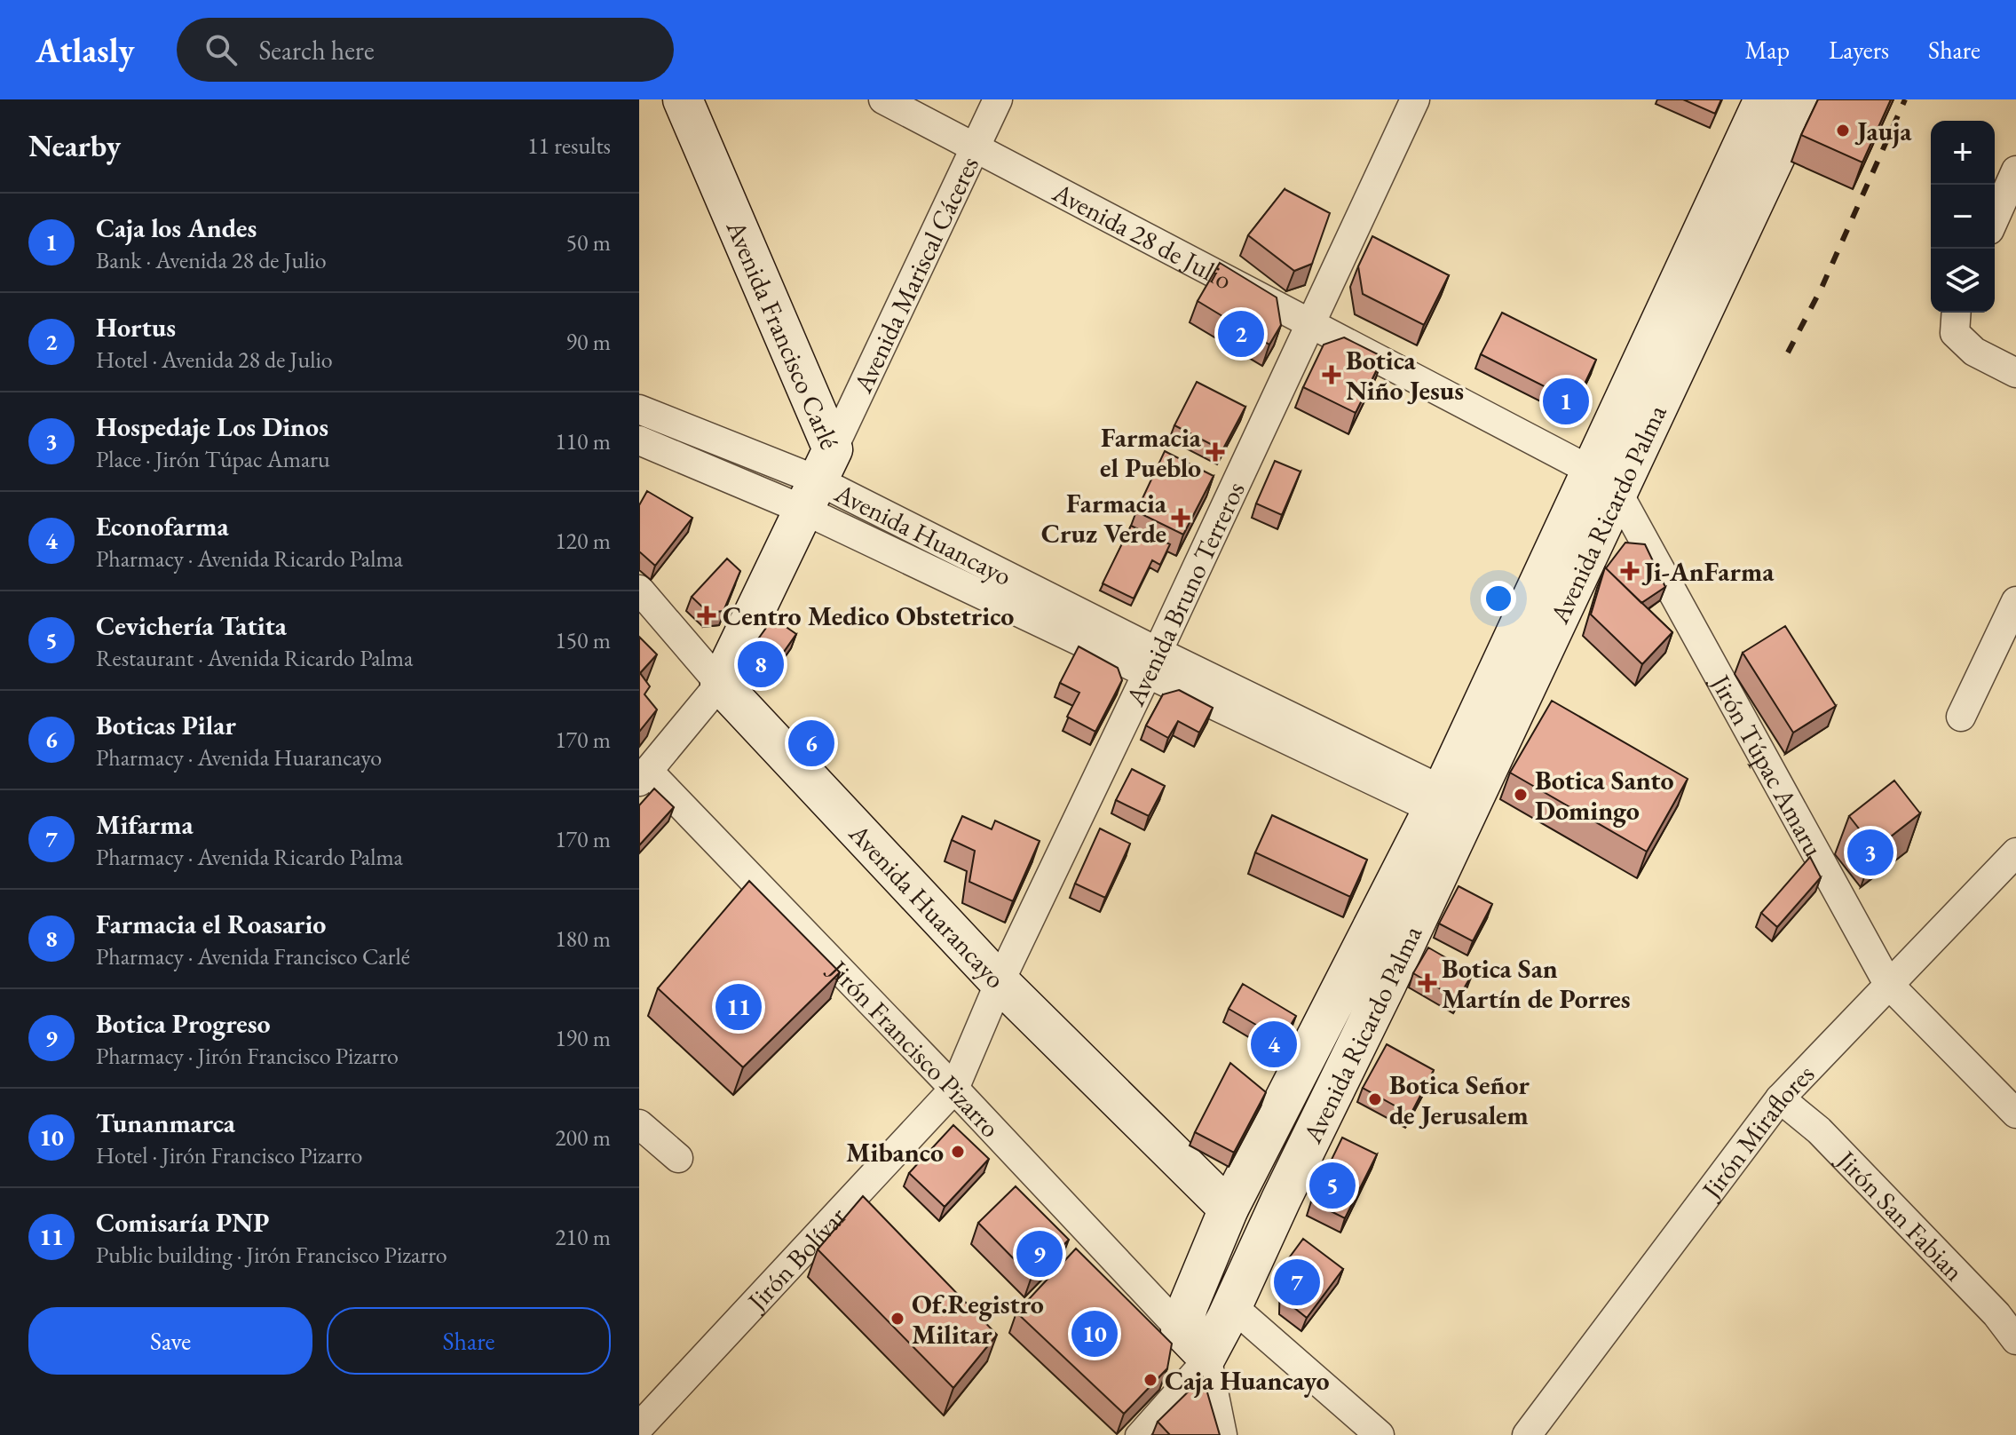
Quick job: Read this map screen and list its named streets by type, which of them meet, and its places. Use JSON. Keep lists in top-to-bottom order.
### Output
{
  "streets": {
    "main road": ["Avenida Francisco Carlé", "Avenida Ricardo Palma", "Avenida Huarancayo"],
    "street": [
      "Avenida 28 de Julio",
      "Avenida Mariscal Cáceres",
      "Avenida Huancayo",
      "Avenida Bruno Terreros",
      "Jirón Túpac Amaru",
      "Jirón Francisco Pizarro",
      "Jirón Miraflores",
      "Jirón San Fabian",
      "Jirón Bolívar"
    ]
  },
  "crossings": [
    ["Avenida 28 de Julio", "Avenida Mariscal Cáceres"],
    ["Avenida 28 de Julio", "Avenida Ricardo Palma"],
    ["Avenida 28 de Julio", "Avenida Bruno Terreros"],
    ["Avenida 28 de Julio", "Jirón Túpac Amaru"],
    ["Avenida Mariscal Cáceres", "Avenida Francisco Carlé"],
    ["Avenida Mariscal Cáceres", "Avenida Huancayo"],
    ["Avenida Francisco Carlé", "Avenida Huancayo"],
    ["Avenida Ricardo Palma", "Avenida Huancayo"],
    ["Avenida Ricardo Palma", "Jirón Túpac Amaru"],
    ["Avenida Ricardo Palma", "Avenida Huarancayo"],
    ["Avenida Ricardo Palma", "Jirón Francisco Pizarro"],
    ["Avenida Huancayo", "Avenida Bruno Terreros"],
    ["Avenida Bruno Terreros", "Avenida Huarancayo"],
    ["Avenida Bruno Terreros", "Jirón Francisco Pizarro"],
    ["Avenida Bruno Terreros", "Jirón Bolívar"],
    ["Jirón Túpac Amaru", "Jirón Miraflores"],
    ["Jirón Francisco Pizarro", "Jirón Bolívar"],
    ["Jirón Miraflores", "Jirón San Fabian"]
  ],
  "places": {
    "other": [
      "Jauja",
      "Botica Santo Domingo",
      "Botica Señor de Jerusalem",
      "Mibanco",
      "Of.Registro Militar",
      "Caja Huancayo"
    ],
    "health": [
      "Botica Niño Jesus",
      "Farmacia el Pueblo",
      "Farmacia Cruz Verde",
      "Ji-AnFarma",
      "Centro Medico Obstetrico",
      "Botica San Martín de Porres"
    ]
  },
  "page": {
    "header": "Atlasly",
    "search": "Search here",
    "nav": ["Map", "Layers", "Share"],
    "heading": ["Nearby", "11 results"],
    "map_buttons": ["+", "−"],
    "list": [
      {
        "mark": "1",
        "name": "Caja los Andes",
        "note": "Bank · Avenida 28 de Julio",
        "value": "50 m"
      },
      {
        "mark": "2",
        "name": "Hortus",
        "note": "Hotel · Avenida 28 de Julio",
        "value": "90 m"
      },
      {
        "mark": "3",
        "name": "Hospedaje Los Dinos",
        "note": "Place · Jirón Túpac Amaru",
        "value": "110 m"
      },
      {
        "mark": "4",
        "name": "Econofarma",
        "note": "Pharmacy · Avenida Ricardo Palma",
        "value": "120 m"
      },
      {
        "mark": "5",
        "name": "Cevichería Tatita",
        "note": "Restaurant · Avenida Ricardo Palma",
        "value": "150 m"
      },
      {
        "mark": "6",
        "name": "Boticas Pilar",
        "note": "Pharmacy · Avenida Huarancayo",
        "value": "170 m"
      },
      {
        "mark": "7",
        "name": "Mifarma",
        "note": "Pharmacy · Avenida Ricardo Palma",
        "value": "170 m"
      },
      {
        "mark": "8",
        "name": "Farmacia el Roasario",
        "note": "Pharmacy · Avenida Francisco Carlé",
        "value": "180 m"
      },
      {
        "mark": "9",
        "name": "Botica Progreso",
        "note": "Pharmacy · Jirón Francisco Pizarro",
        "value": "190 m"
      },
      {
        "mark": "10",
        "name": "Tunanmarca",
        "note": "Hotel · Jirón Francisco Pizarro",
        "value": "200 m"
      },
      {
        "mark": "11",
        "name": "Comisaría PNP",
        "note": "Public building · Jirón Francisco Pizarro",
        "value": "210 m"
      }
    ],
    "pins": [
      "2",
      "1",
      "8",
      "6",
      "3",
      "11",
      "4",
      "5",
      "9",
      "7",
      "10"
    ],
    "buttons": ["Save", "Share"]
  }
}
